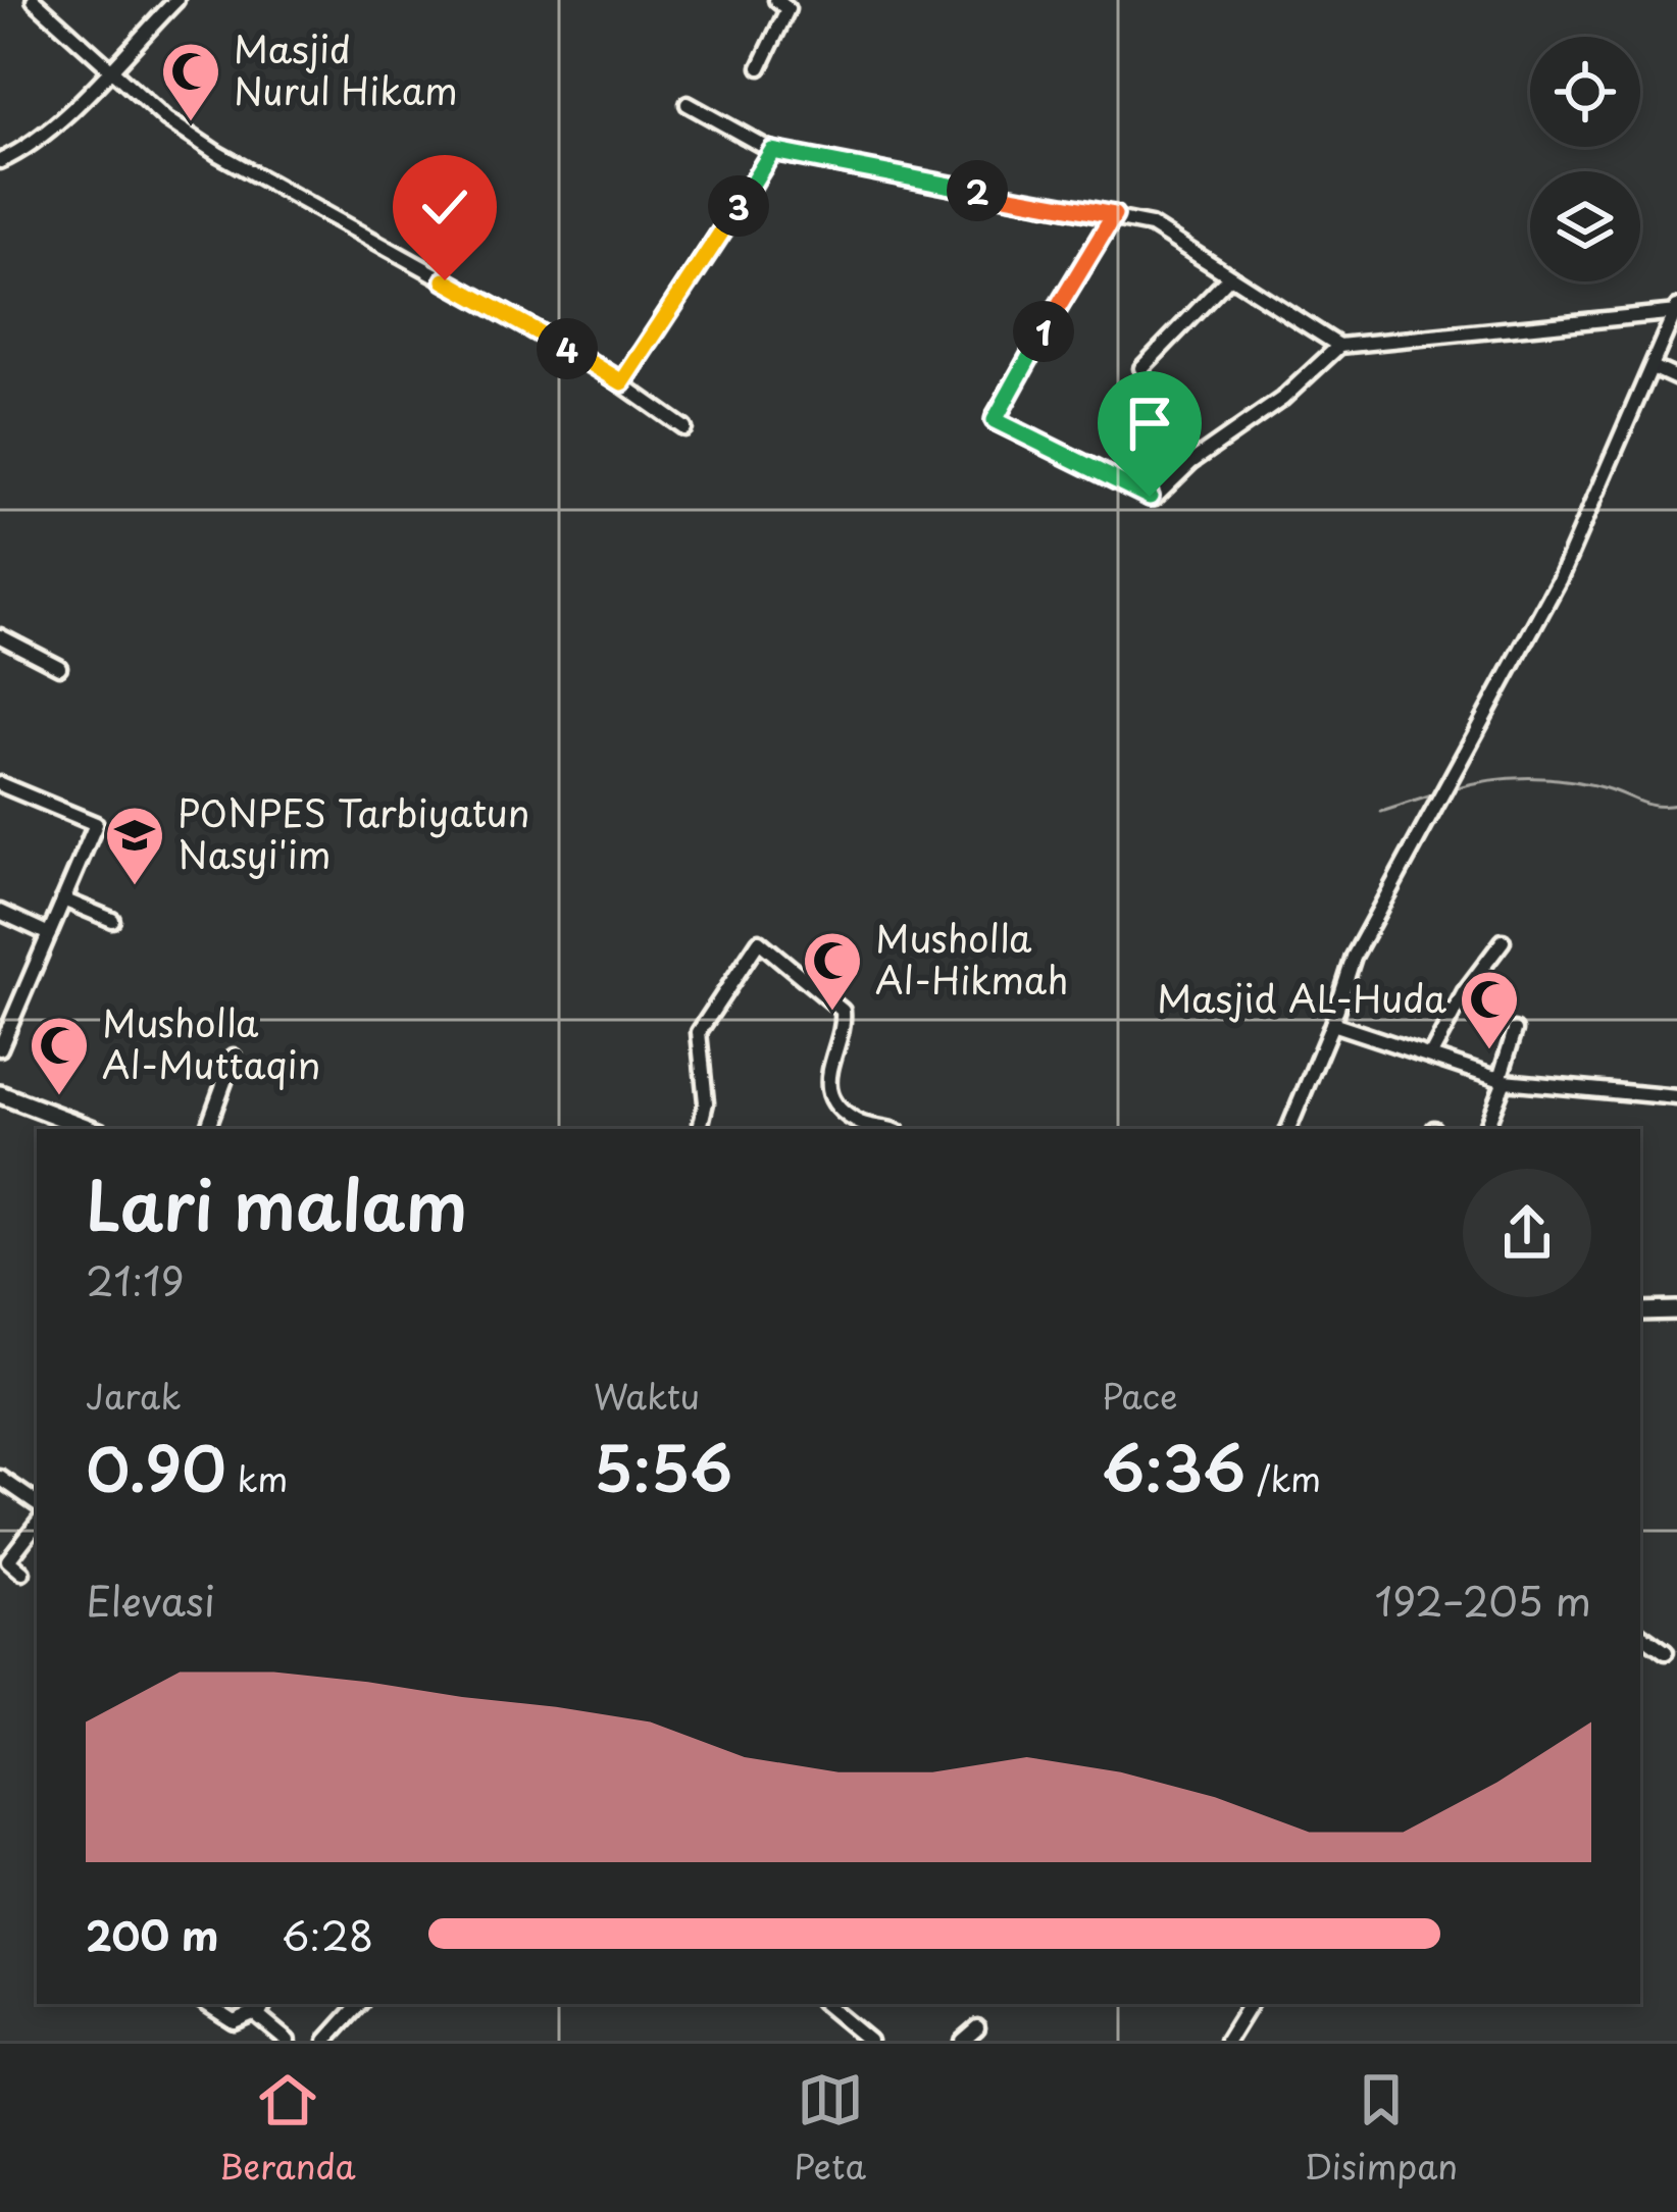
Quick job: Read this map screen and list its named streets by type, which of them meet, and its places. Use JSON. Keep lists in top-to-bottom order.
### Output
{
  "places": {
    "mosque": [
      "Masjid Nurul Hikam",
      "Musholla Al-Hikmah",
      "Masjid AL-Huda",
      "Musholla Al-Muttaqin"
    ],
    "school or university": ["PONPES Tarbiyatun Nasyi'im"]
  },
  "page": {
    "pins": [
      "2",
      "3",
      "1",
      "4"
    ],
    "heading": ["Lari malam", "21:19"],
    "stats": [
      ["Jarak", "0.90 km"],
      ["Waktu", "5:56"],
      ["Pace", "6:36 /km"]
    ],
    "chart": ["Elevasi", "192–205 m"],
    "list": [
      {
        "name": "200 m",
        "note": "6:28"
      }
    ],
    "tabs": ["Beranda", "Peta", "Disimpan"]
  }
}
